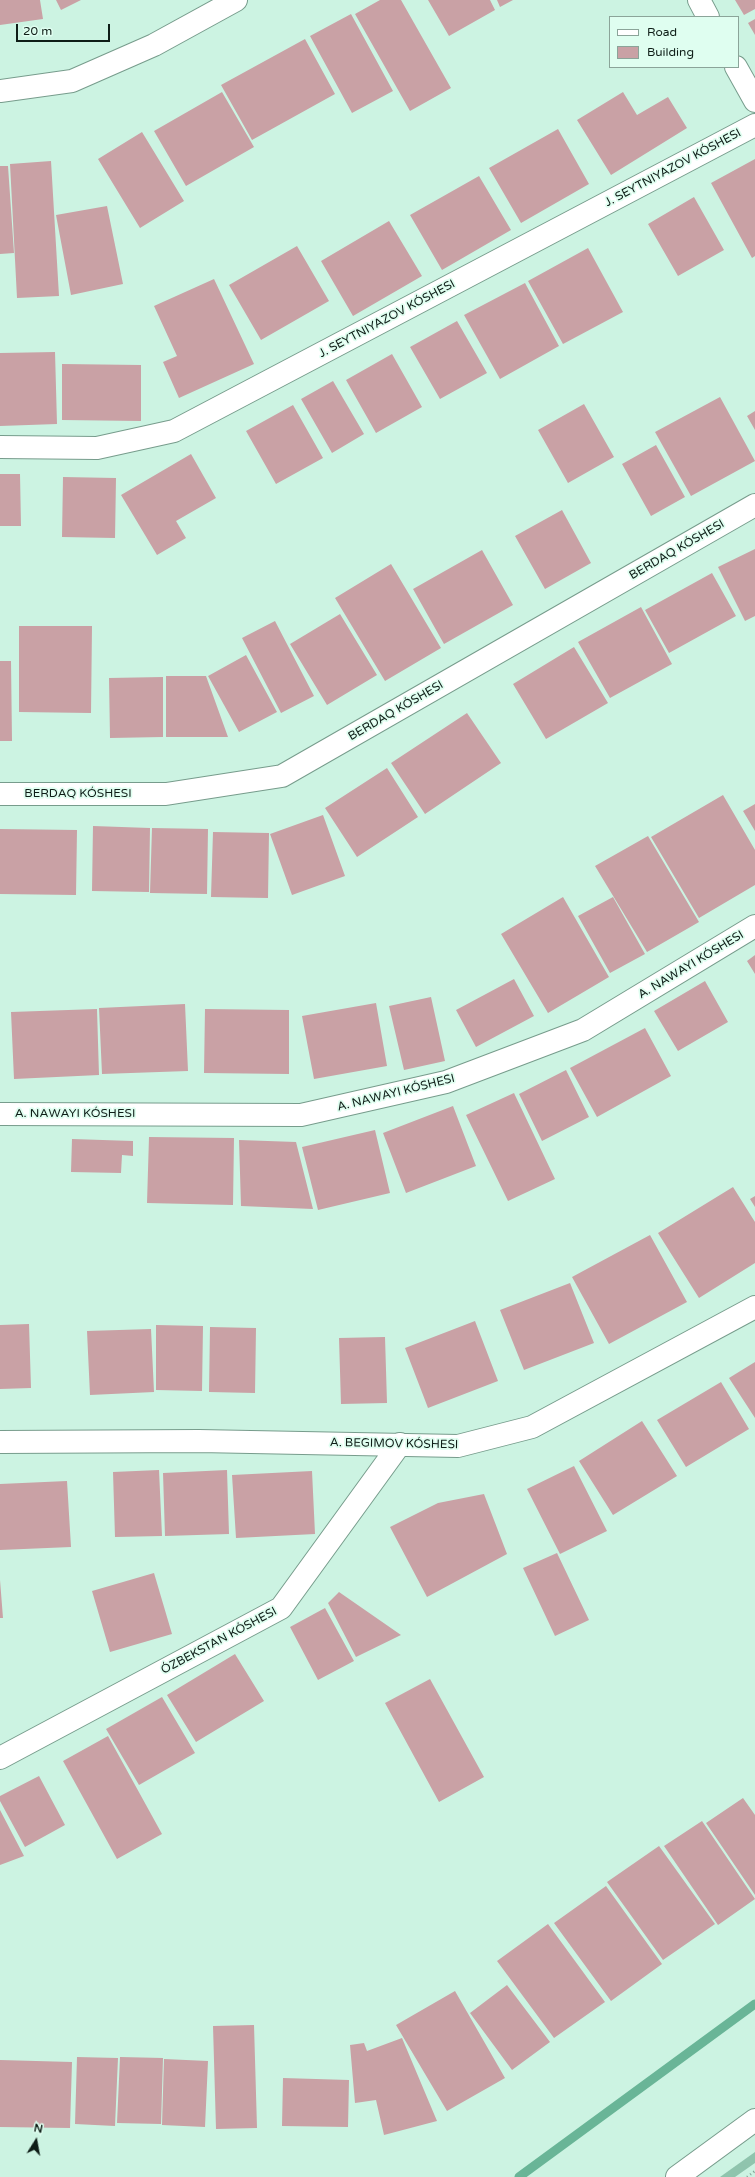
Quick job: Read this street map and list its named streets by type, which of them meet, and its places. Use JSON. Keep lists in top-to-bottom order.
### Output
{
  "streets": {
    "street": [
      "J. SEYTNIYAZOV KÓSHESI",
      "BERDAQ KÓSHESI",
      "A. BEGIMOV KÓSHESI",
      "ÓZBEKSTAN KÓSHESI"
    ]
  },
  "crossings": [
    ["A. BEGIMOV KÓSHESI", "ÓZBEKSTAN KÓSHESI"]
  ],
  "legend": ["Road", "Building"],
  "scale_bar": "20 m",
  "north": "top"
}
